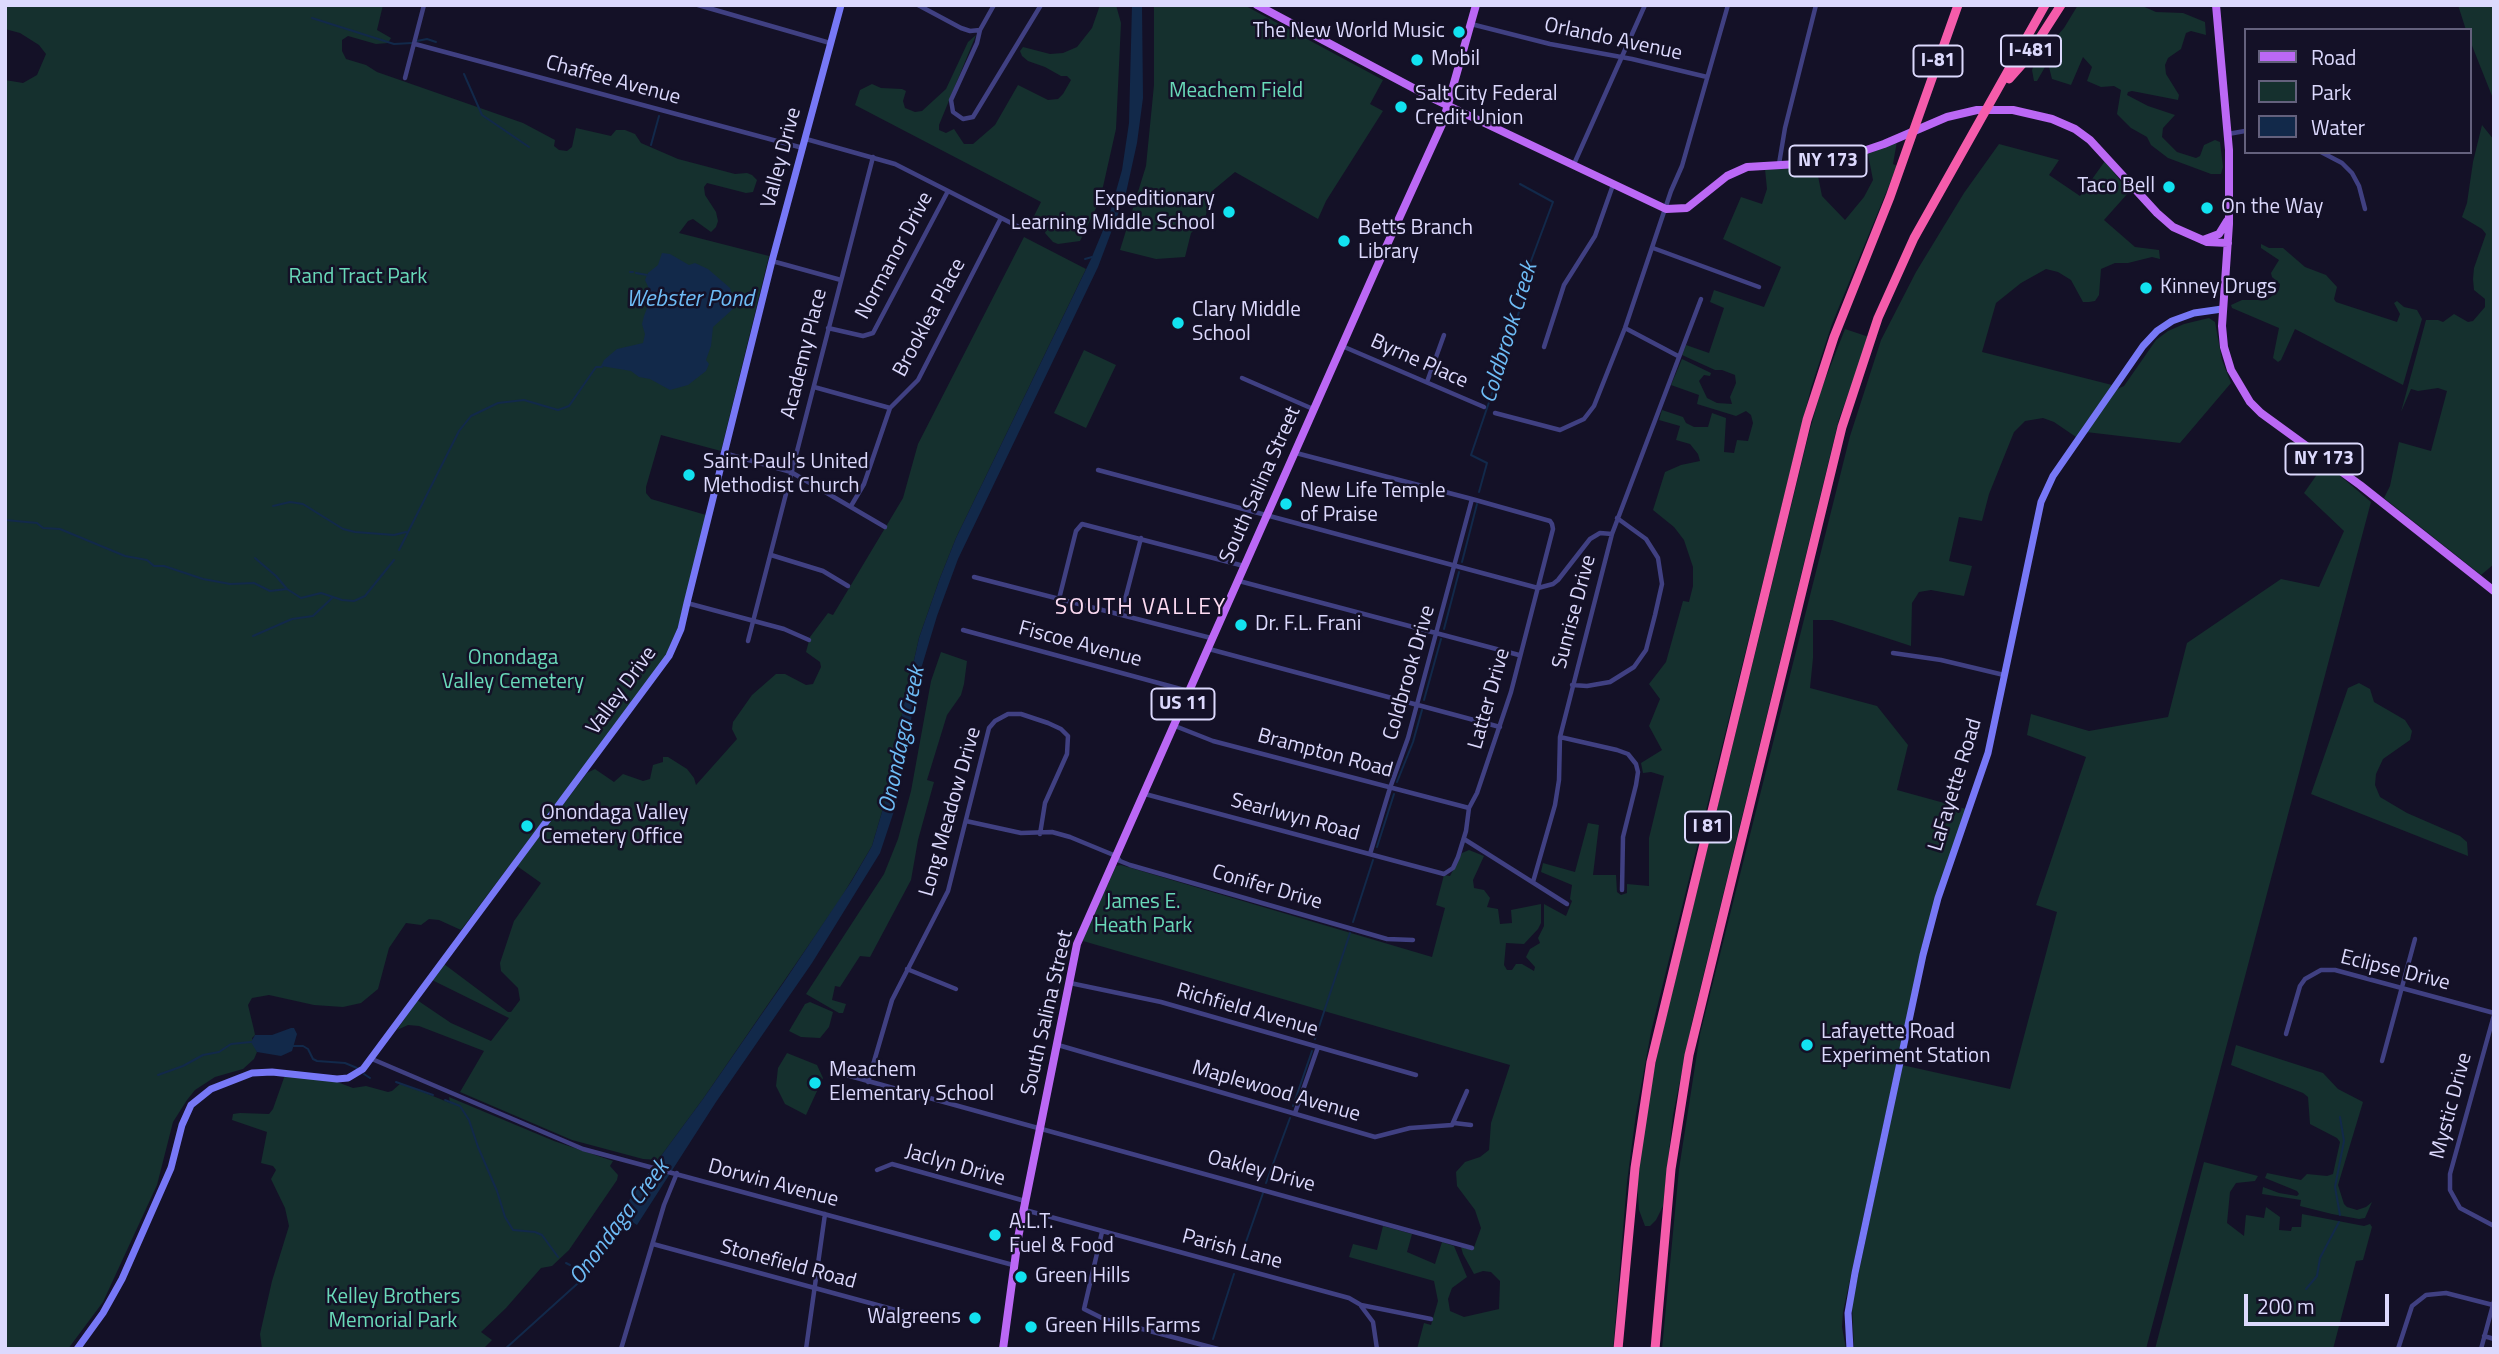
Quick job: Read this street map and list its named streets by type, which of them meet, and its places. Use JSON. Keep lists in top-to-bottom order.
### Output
{
  "streets": {
    "highway": ["I-481", "I-81", "I 81"],
    "main road": [
      "Valley Drive",
      "NY 173",
      "South Salina Street",
      "US 11",
      "LaFayette Road"
    ],
    "street": [
      "Orlando Avenue",
      "Chaffee Avenue",
      "Normanor Drive",
      "Brooklea Place",
      "Academy Place",
      "Byrne Place",
      "Sunrise Drive",
      "Fiscoe Avenue",
      "Coldbrook Drive",
      "Latter Drive",
      "Brampton Road",
      "Long Meadow Drive",
      "Searlwyn Road",
      "Conifer Drive",
      "Eclipse Drive",
      "Richfield Avenue",
      "Maplewood Avenue",
      "Mystic Drive",
      "Jaclyn Drive",
      "Oakley Drive",
      "Dorwin Avenue",
      "Parish Lane",
      "Stonefield Road"
    ]
  },
  "crossings": [
    ["Orlando Avenue", "South Salina Street"],
    ["I-481", "I 81"],
    ["I-81", "I 81"],
    ["Chaffee Avenue", "Valley Drive"],
    ["Valley Drive", "Dorwin Avenue"],
    ["NY 173", "LaFayette Road"],
    ["Normanor Drive", "Academy Place"],
    ["Byrne Place", "South Salina Street"],
    ["South Salina Street", "Fiscoe Avenue"],
    ["South Salina Street", "Brampton Road"],
    ["South Salina Street", "Searlwyn Road"],
    ["South Salina Street", "Conifer Drive"],
    ["South Salina Street", "Richfield Avenue"],
    ["South Salina Street", "Maplewood Avenue"],
    ["South Salina Street", "Jaclyn Drive"],
    ["South Salina Street", "Oakley Drive"],
    ["South Salina Street", "Dorwin Avenue"],
    ["South Salina Street", "Parish Lane"],
    ["Coldbrook Drive", "Latter Drive"],
    ["Coldbrook Drive", "Brampton Road"],
    ["Coldbrook Drive", "Searlwyn Road"],
    ["Latter Drive", "Brampton Road"],
    ["Latter Drive", "Searlwyn Road"],
    ["Long Meadow Drive", "Conifer Drive"],
    ["Long Meadow Drive", "Oakley Drive"],
    ["Eclipse Drive", "Mystic Drive"],
    ["Jaclyn Drive", "Parish Lane"]
  ],
  "districts": ["SOUTH VALLEY"],
  "water": ["Webster Pond", "Coldbrook Creek", "Onondaga Creek"],
  "parks": [
    "Meachem Field",
    "Rand Tract Park",
    "Onondaga Valley Cemetery",
    "James E. Heath Park",
    "Kelley Brothers Memorial Park"
  ],
  "places": [
    "The New World Music",
    "Mobil",
    "Salt City Federal Credit Union",
    "Taco Bell",
    "On the Way",
    "Expeditionary Learning Middle School",
    "Betts Branch Library",
    "Kinney Drugs",
    "Clary Middle School",
    "Saint Paul's United Methodist Church",
    "New Life Temple of Praise",
    "Dr. F.L. Frani",
    "Onondaga Valley Cemetery Office",
    "Lafayette Road Experiment Station",
    "Meachem Elementary School",
    "A.L.T. Fuel & Food",
    "Green Hills",
    "Walgreens",
    "Green Hills Farms"
  ],
  "legend": ["Road", "Park", "Water"],
  "scale_bar": "200 m"
}
